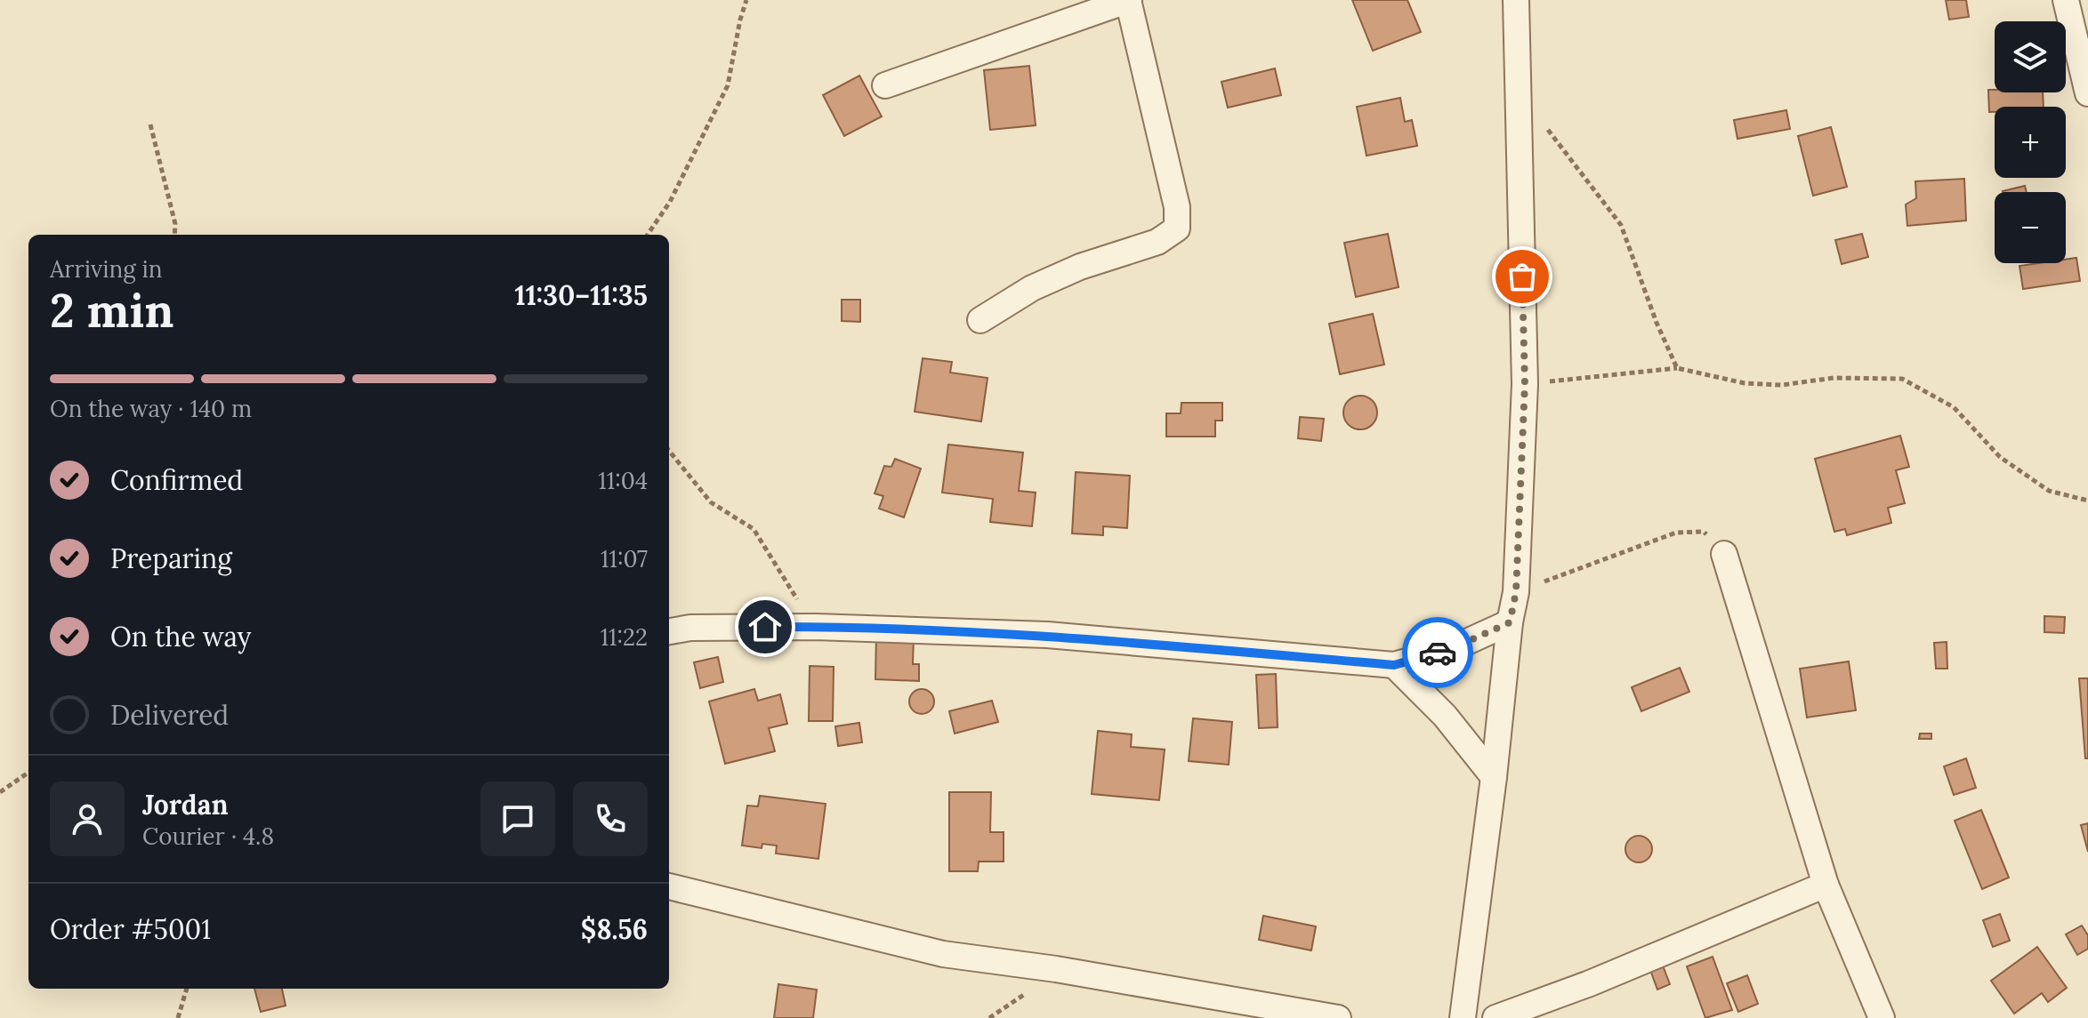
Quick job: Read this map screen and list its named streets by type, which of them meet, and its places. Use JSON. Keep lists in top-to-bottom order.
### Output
{
  "page": {
    "map_buttons": ["+", "−"],
    "heading": ["2 min", "Arriving in", "11:30–11:35"],
    "panel": [
      "Jordan",
      "Courier · 4.8",
      "Order #5001",
      "$8.56"
    ],
    "bar": "On the way · 140 m",
    "list": [
      ["Confirmed", "11:04"],
      ["Preparing", "11:07"],
      ["On the way", "11:22"],
      "Delivered"
    ]
  }
}
